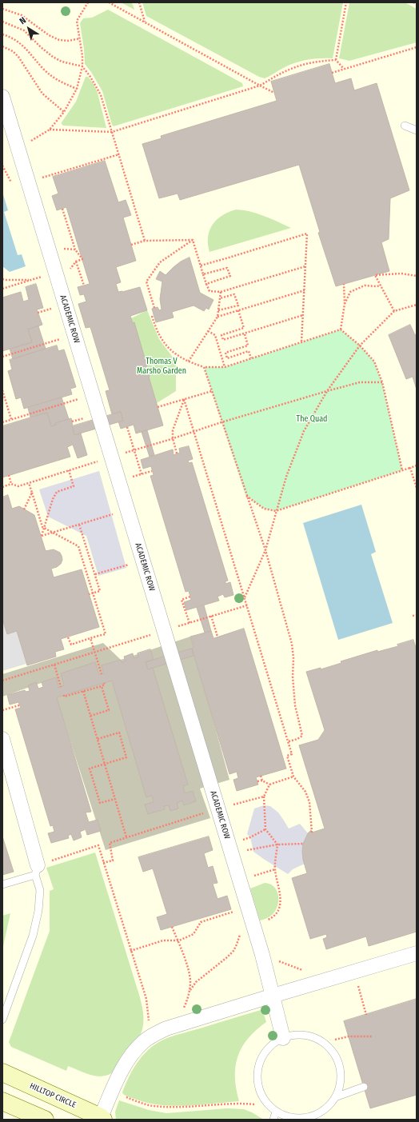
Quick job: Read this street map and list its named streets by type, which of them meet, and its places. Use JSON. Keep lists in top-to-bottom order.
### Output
{
  "streets": {
    "street": ["ACADEMIC ROW", "HILLTOP CIRCLE"]
  },
  "parks": ["Thomas V Marsho Garden", "The Quad"],
  "north": "top left"
}
